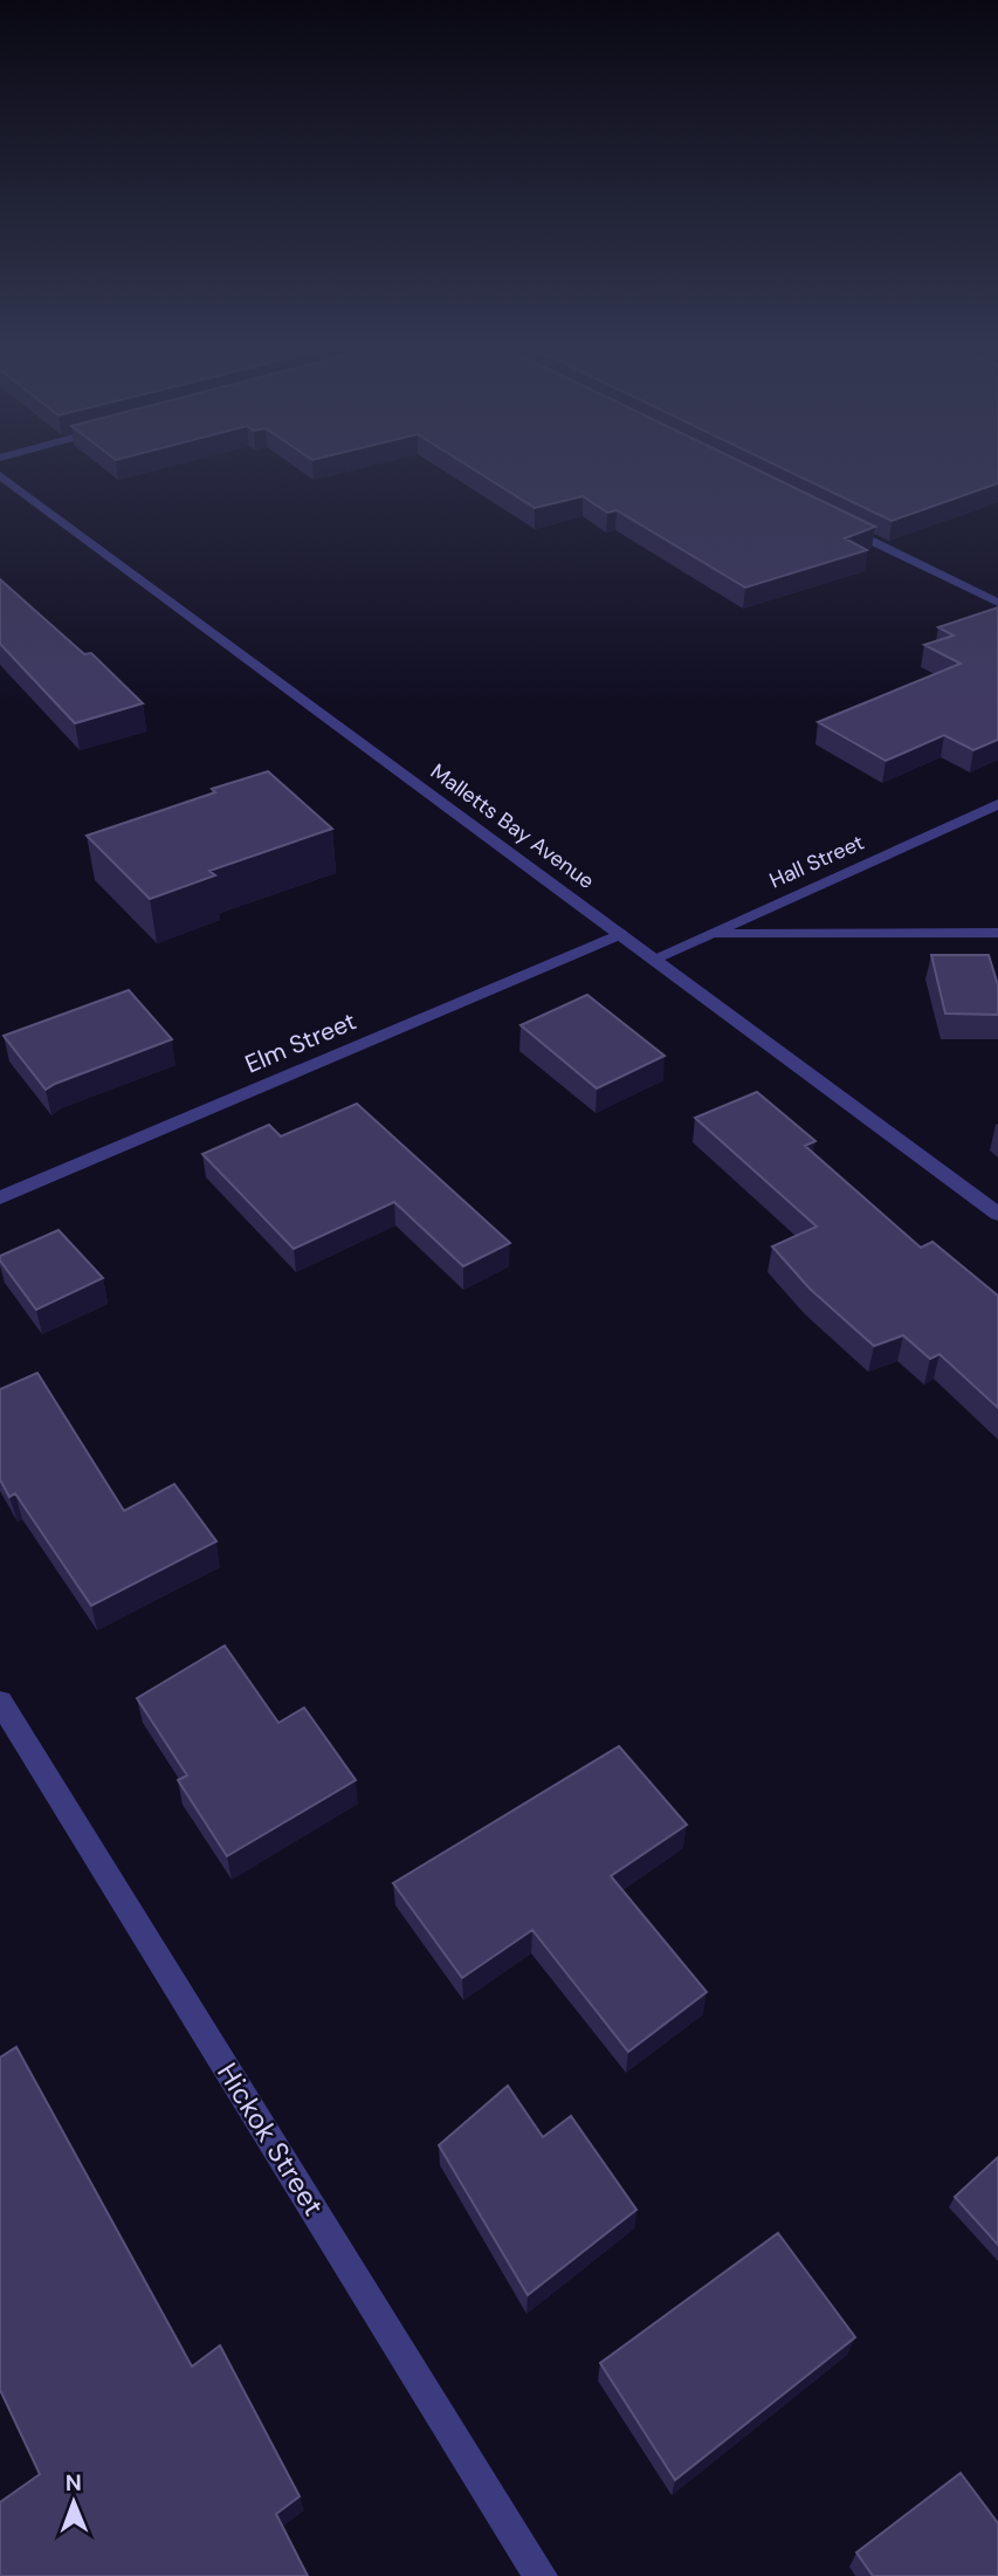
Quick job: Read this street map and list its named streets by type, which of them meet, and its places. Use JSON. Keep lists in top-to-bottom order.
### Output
{
  "streets": {
    "street": [
      "Malletts Bay Avenue",
      "Hall Street",
      "Elm Street",
      "Hickok Street"
    ]
  },
  "crossings": [
    ["Malletts Bay Avenue", "Hall Street"],
    ["Malletts Bay Avenue", "Elm Street"]
  ],
  "north": "top"
}
